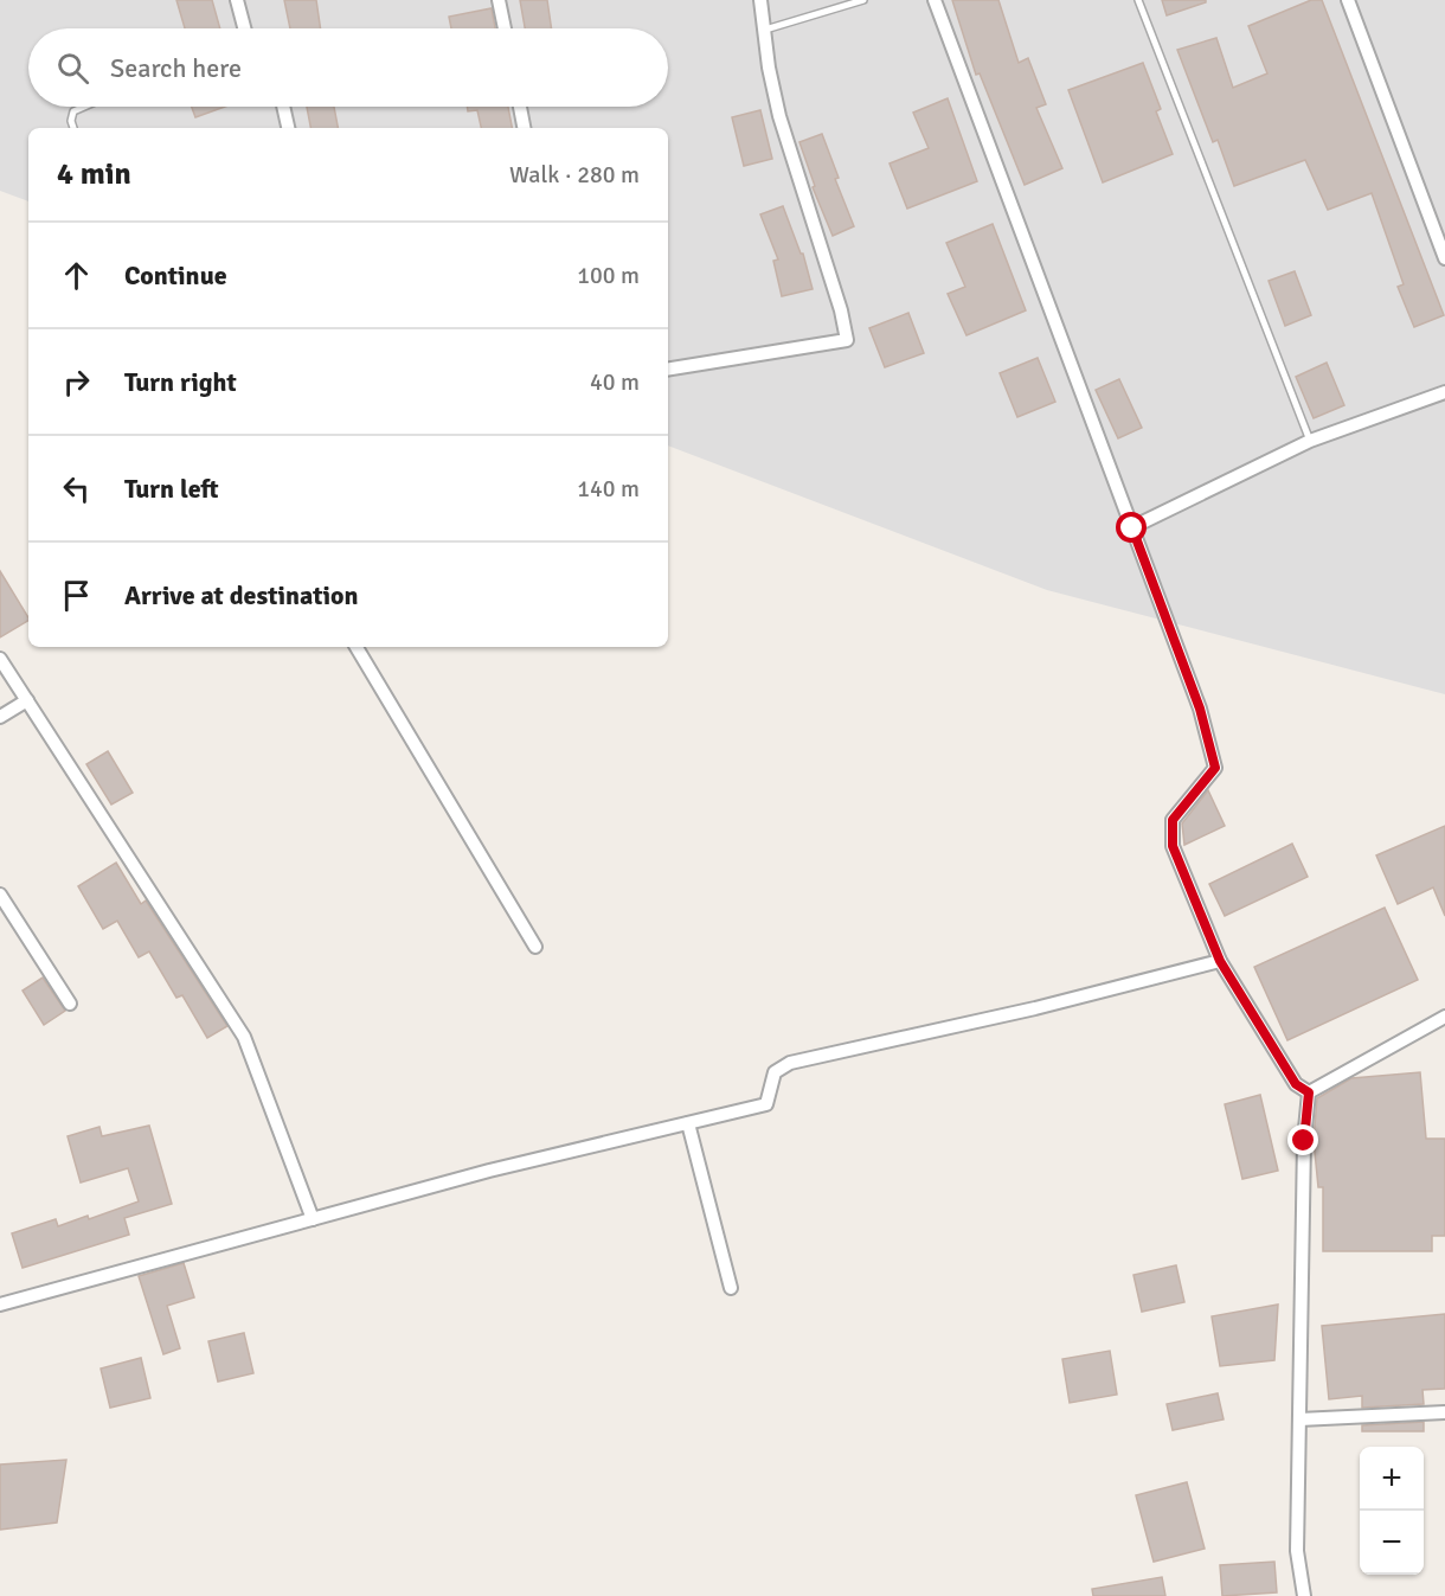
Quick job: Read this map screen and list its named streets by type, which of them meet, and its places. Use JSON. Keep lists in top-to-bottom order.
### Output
{
  "page": {
    "search": "Search here",
    "heading": ["4 min", "Walk · 280 m"],
    "list": [
      ["Continue", "100 m"],
      ["Turn right", "40 m"],
      ["Turn left", "140 m"],
      "Arrive at destination"
    ],
    "map_buttons": ["+", "−"]
  }
}
